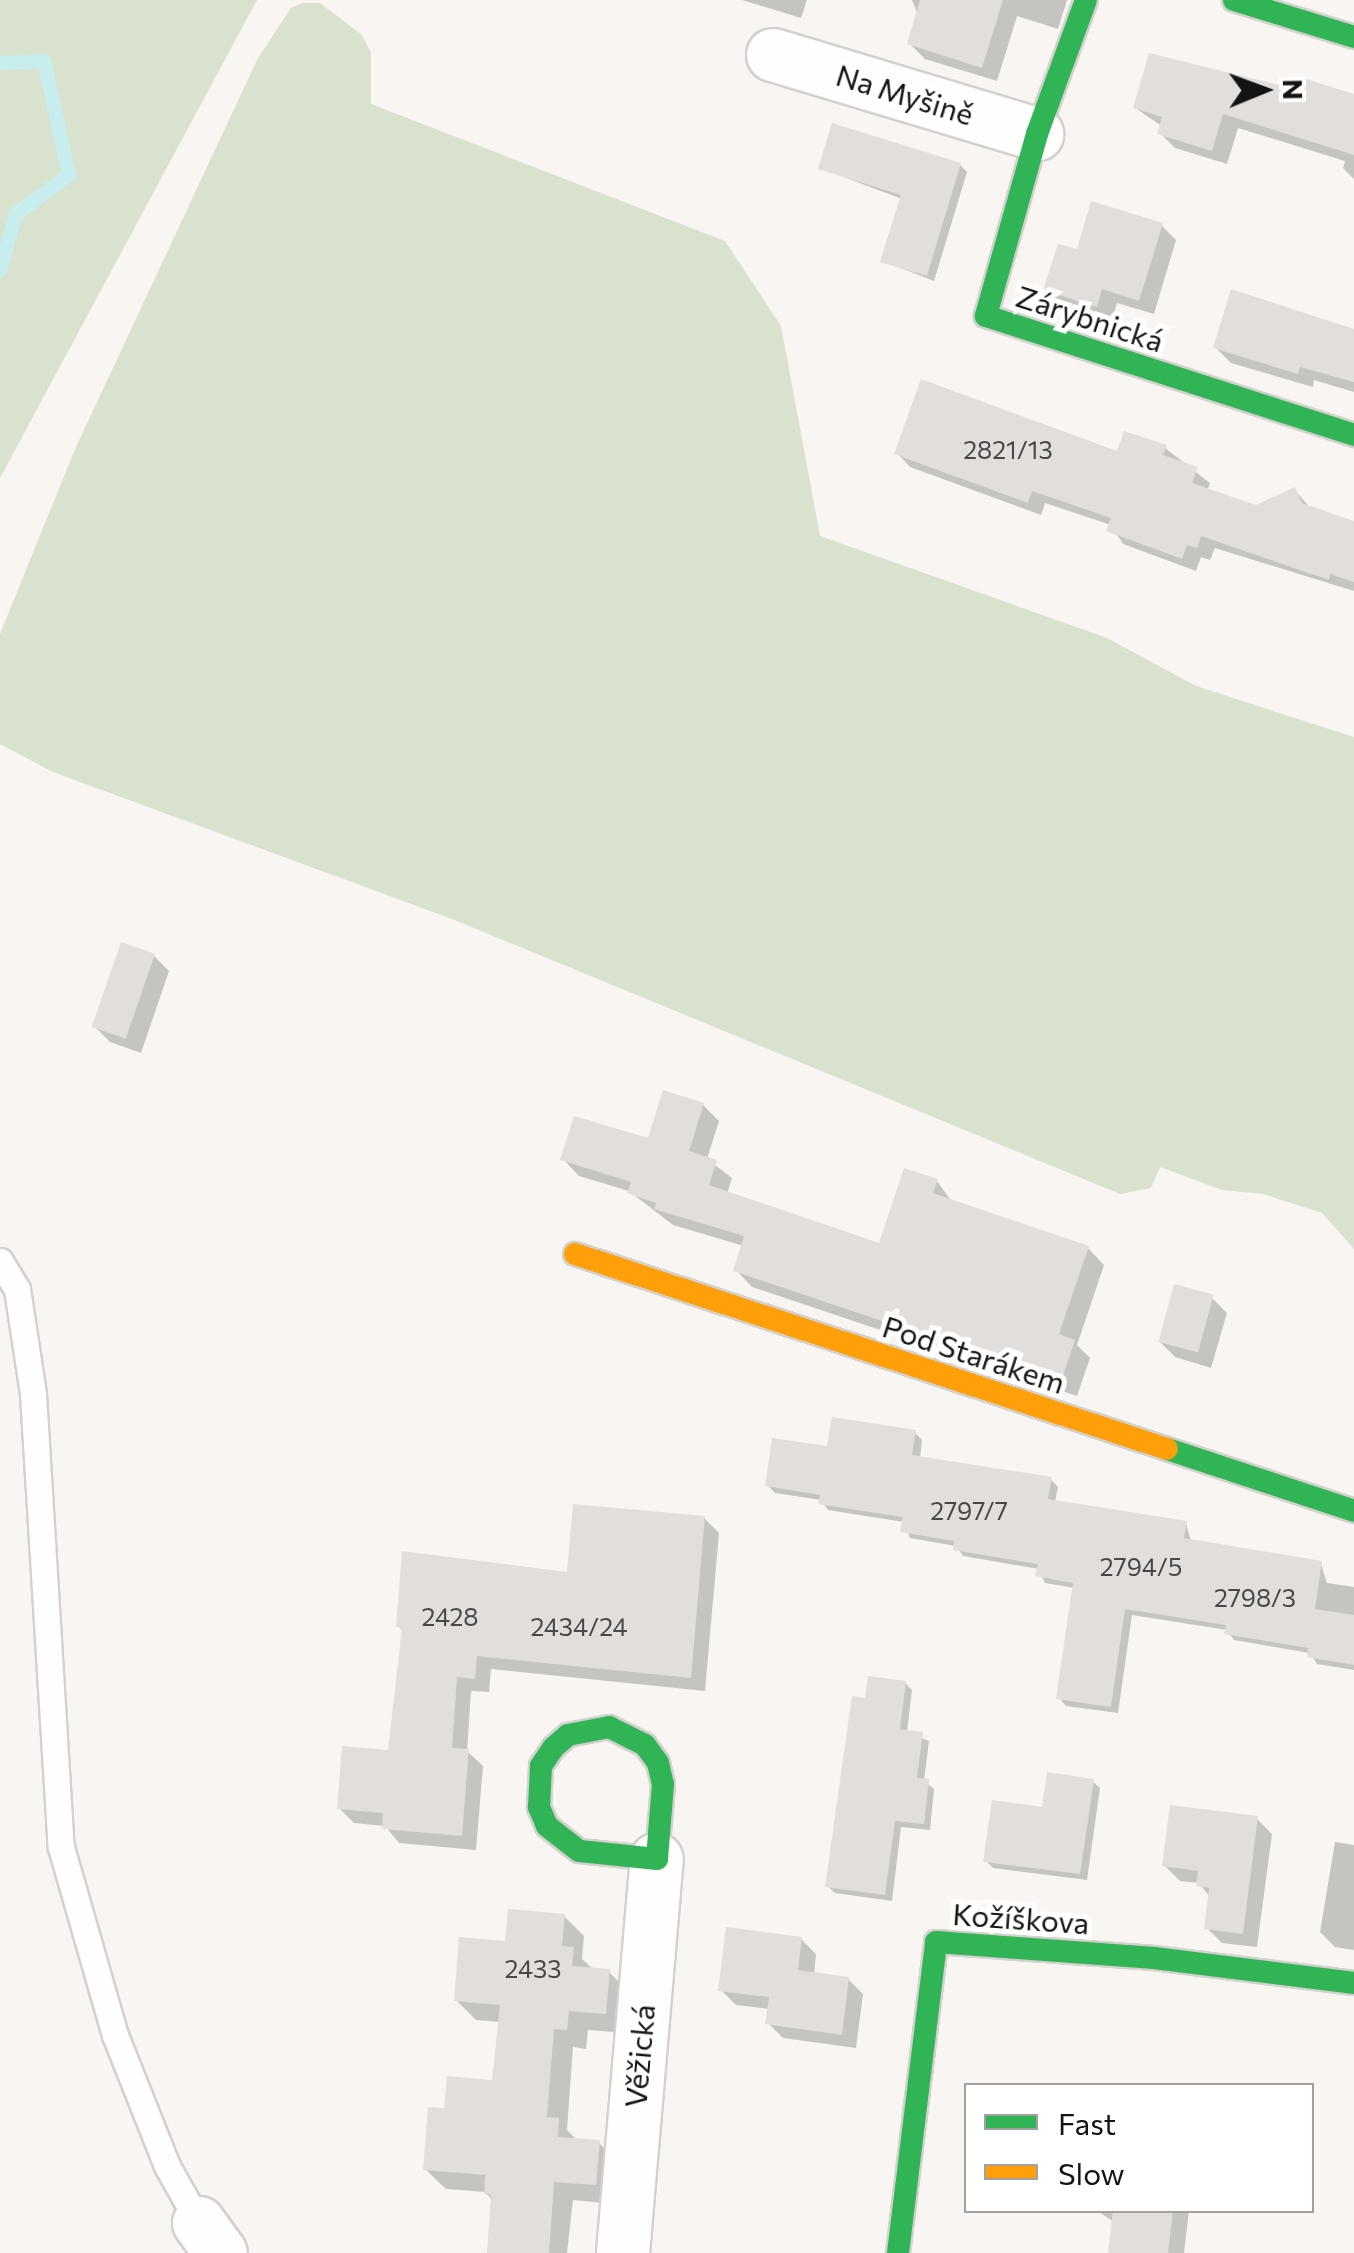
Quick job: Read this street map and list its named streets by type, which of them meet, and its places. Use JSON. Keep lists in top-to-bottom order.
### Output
{
  "streets": {
    "street": [
      "Na Myšině",
      "Zárybnická",
      "Pod Starákem",
      "Kožíškova",
      "Věžická"
    ]
  },
  "crossings": [
    ["Na Myšině", "Zárybnická"]
  ],
  "house_numbers": [
    "2821/13",
    "2797/7",
    "2794/5",
    "2798/3",
    "2428",
    "2434/24",
    "2433"
  ],
  "legend": ["Fast", "Slow"],
  "north": "right"
}
